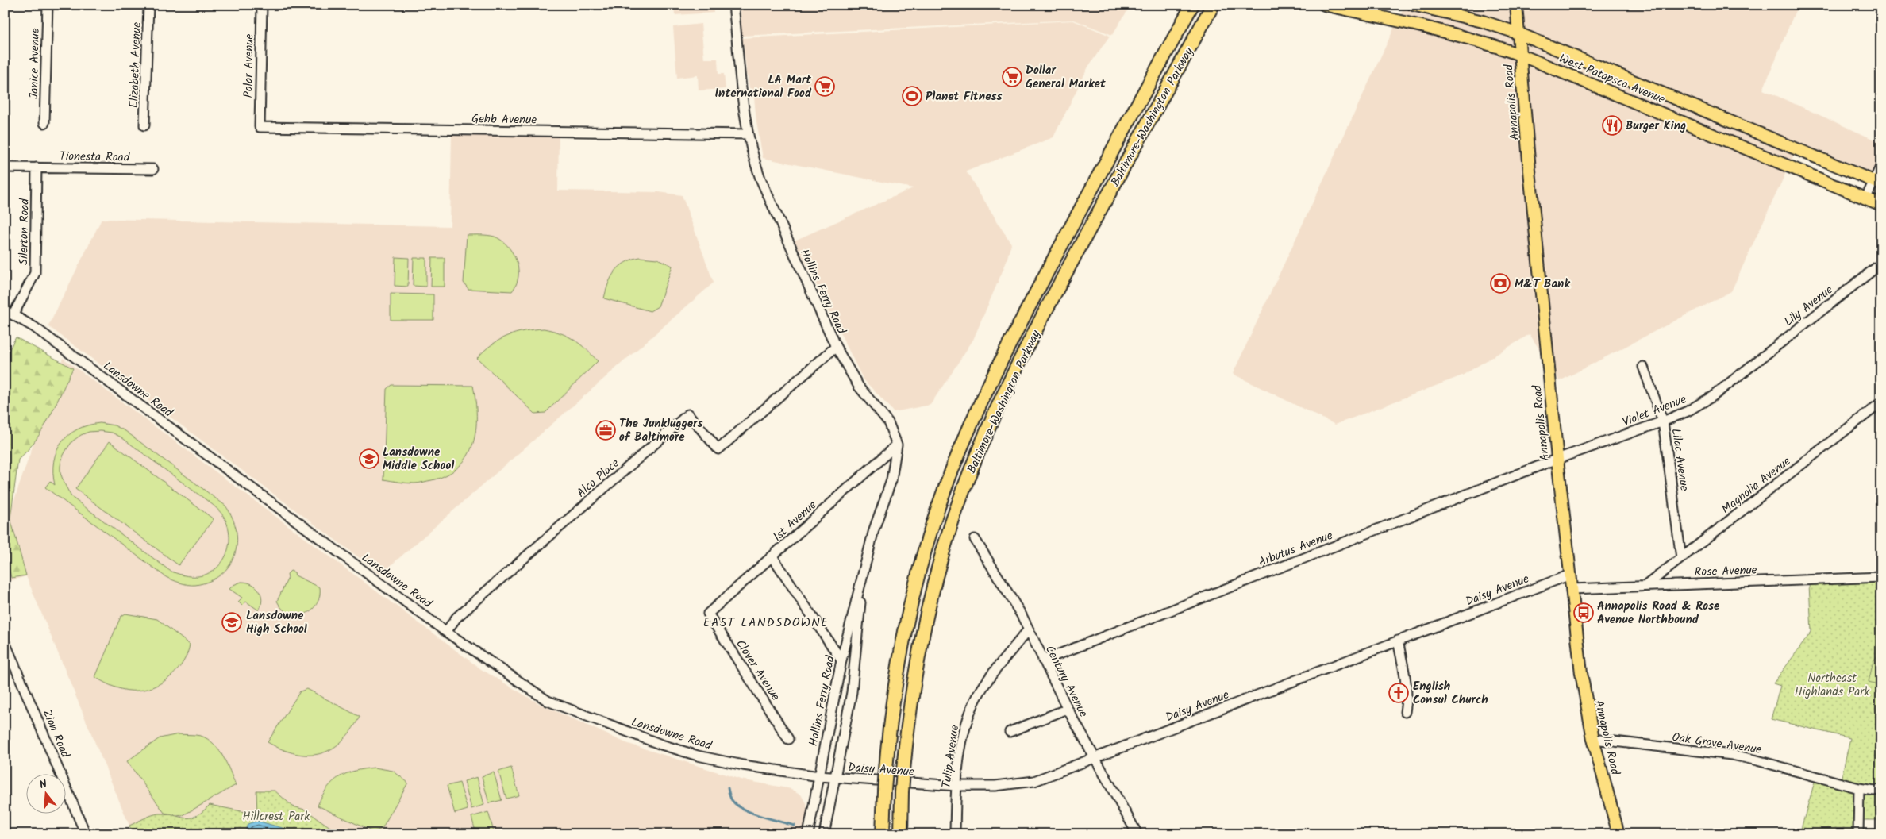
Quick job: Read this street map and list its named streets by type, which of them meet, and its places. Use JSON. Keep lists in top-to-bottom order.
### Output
{
  "streets": {
    "highway": ["Baltimore-Washington Parkway"],
    "main road": ["West Patapsco Avenue", "Annapolis Road"],
    "street": [
      "Janice Avenue",
      "Elizabeth Avenue",
      "Polar Avenue",
      "Gehb Avenue",
      "Tionesta Road",
      "Silerton Road",
      "Hollins Ferry Road",
      "Lily Avenue",
      "Lansdowne Road",
      "Violet Avenue",
      "Lilac Avenue",
      "Alco Place",
      "Magnolia Avenue",
      "1st Avenue",
      "Arbutus Avenue",
      "Rose Avenue",
      "Daisy Avenue",
      "Clover Avenue",
      "Century Avenue",
      "Zion Road",
      "Oak Grove Avenue",
      "Tulip Avenue"
    ]
  },
  "crossings": [
    ["Polar Avenue", "Gehb Avenue"],
    ["West Patapsco Avenue", "Annapolis Road"],
    ["Annapolis Road", "Violet Avenue"],
    ["Annapolis Road", "Arbutus Avenue"],
    ["Annapolis Road", "Rose Avenue"],
    ["Annapolis Road", "Daisy Avenue"],
    ["Annapolis Road", "Oak Grove Avenue"],
    ["Gehb Avenue", "Hollins Ferry Road"],
    ["Tionesta Road", "Silerton Road"],
    ["Silerton Road", "Lansdowne Road"],
    ["Hollins Ferry Road", "Lansdowne Road"],
    ["Hollins Ferry Road", "Alco Place"],
    ["Hollins Ferry Road", "1st Avenue"],
    ["Hollins Ferry Road", "Daisy Avenue"],
    ["Lily Avenue", "Violet Avenue"],
    ["Lansdowne Road", "Alco Place"],
    ["Lansdowne Road", "Daisy Avenue"],
    ["Violet Avenue", "Lilac Avenue"],
    ["Violet Avenue", "Arbutus Avenue"],
    ["Lilac Avenue", "Magnolia Avenue"],
    ["Magnolia Avenue", "Rose Avenue"],
    ["1st Avenue", "Clover Avenue"],
    ["Arbutus Avenue", "Century Avenue"],
    ["Daisy Avenue", "Century Avenue"],
    ["Daisy Avenue", "Tulip Avenue"],
    ["Century Avenue", "Tulip Avenue"]
  ],
  "districts": ["EAST LANDSDOWNE"],
  "parks": ["Northeast Highlands Park", "Hillcrest Park"],
  "places": {
    "supermarket": ["Dollar General Market", "LA Mart International Food"],
    "sports": ["Planet Fitness"],
    "restaurant": ["Burger King"],
    "bank": ["M&T Bank"],
    "office": ["The Junkluggers of Baltimore"],
    "school or university": ["Lansdowne Middle School", "Lansdowne High School"],
    "bus stop": ["Annapolis Road & Rose Avenue Northbound"],
    "church": ["English Consul Church"]
  },
  "north": "top"
}
